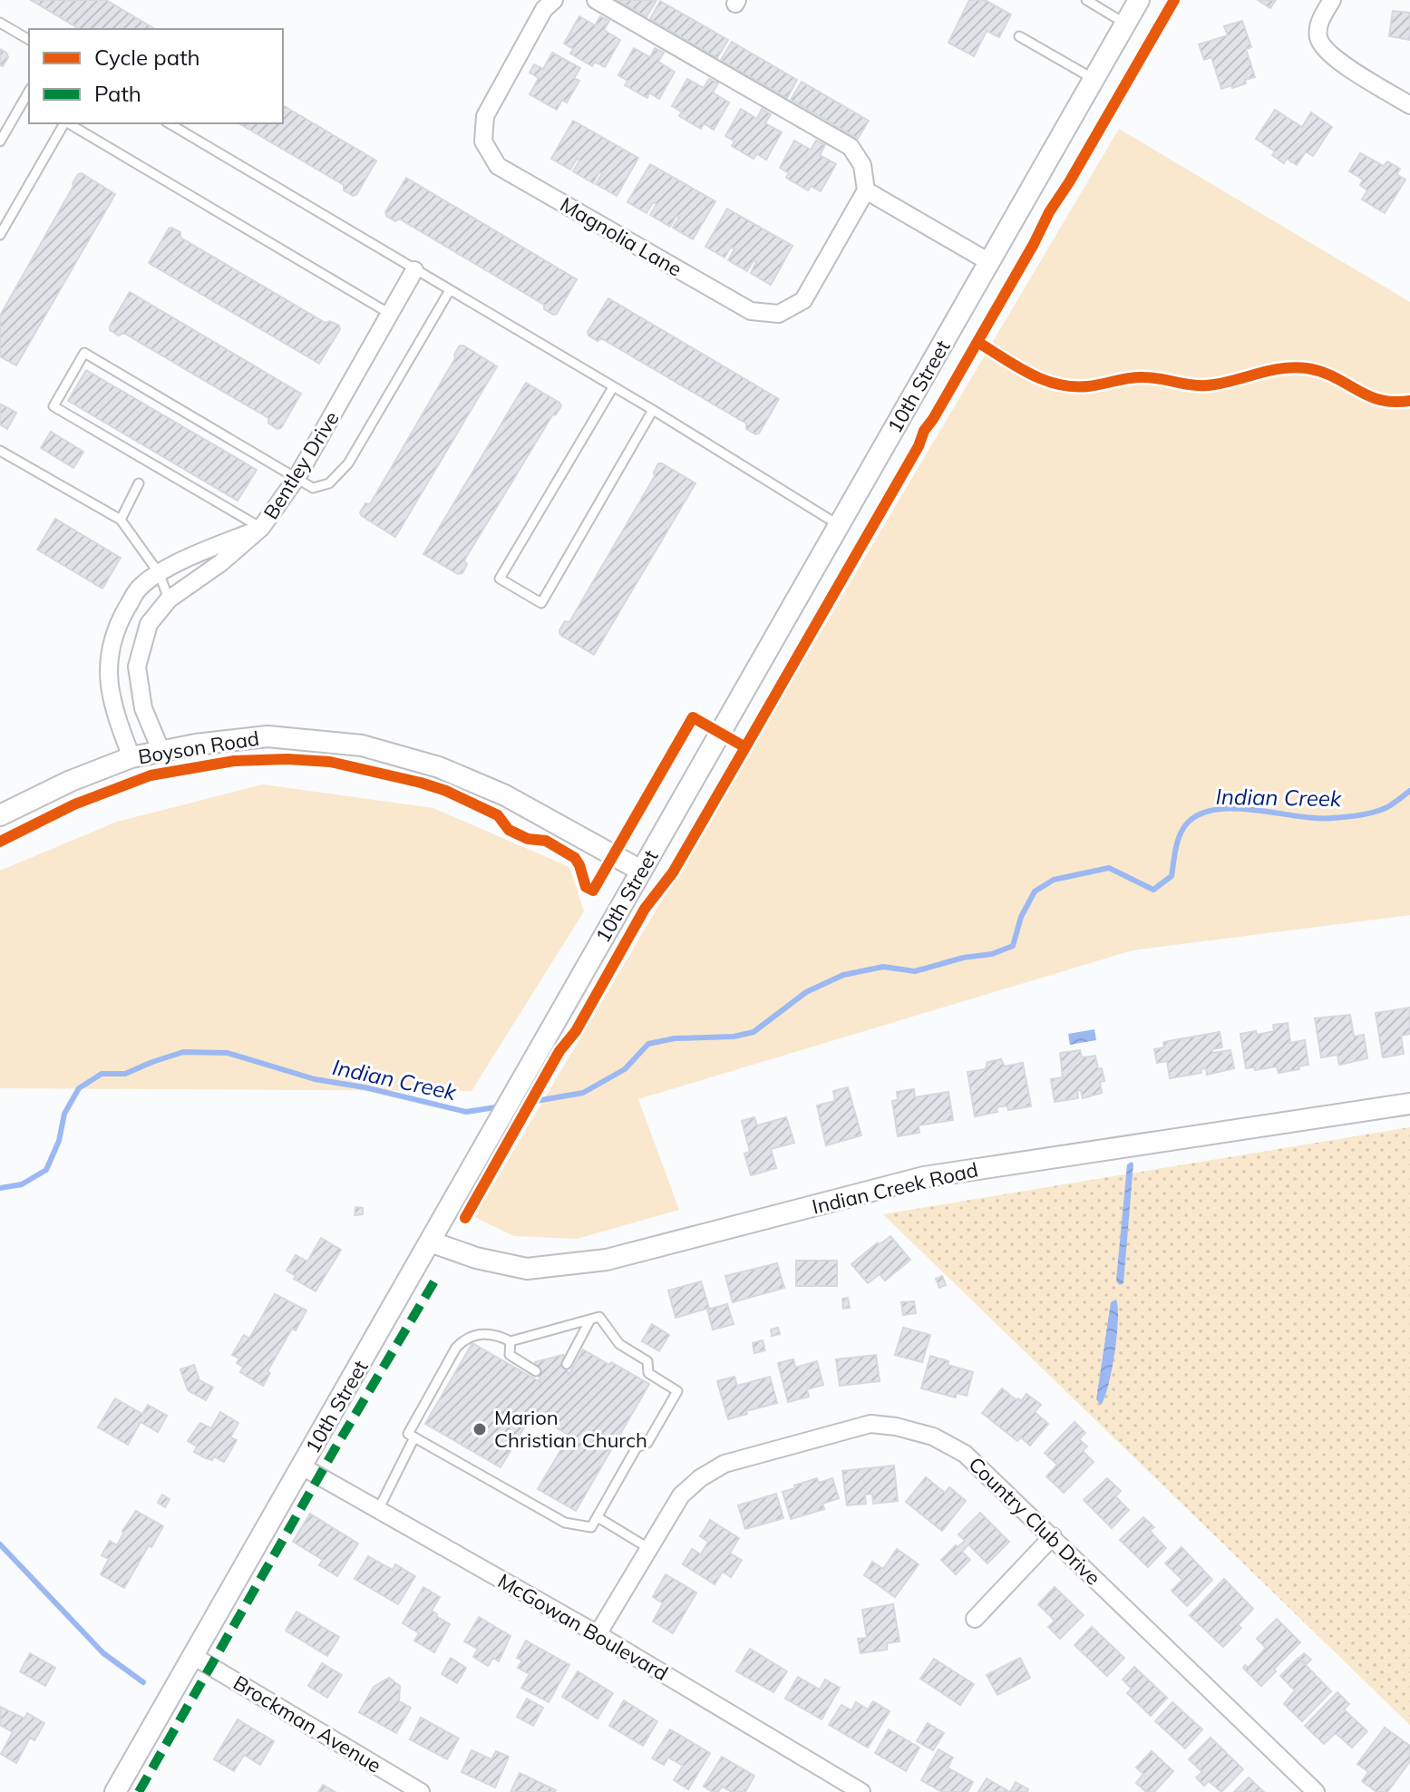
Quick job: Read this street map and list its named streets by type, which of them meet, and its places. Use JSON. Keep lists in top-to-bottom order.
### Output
{
  "streets": {
    "street": [
      "Magnolia Lane",
      "10th Street",
      "Bentley Drive",
      "Boyson Road",
      "Indian Creek Road",
      "Country Club Drive",
      "McGowan Boulevard",
      "Brockman Avenue"
    ]
  },
  "crossings": [
    ["10th Street", "Boyson Road"],
    ["10th Street", "Indian Creek Road"],
    ["10th Street", "McGowan Boulevard"],
    ["10th Street", "Brockman Avenue"],
    ["Bentley Drive", "Boyson Road"],
    ["Country Club Drive", "McGowan Boulevard"]
  ],
  "water": ["Indian Creek"],
  "places": ["Marion Christian Church"],
  "legend": ["Cycle path", "Path"]
}
